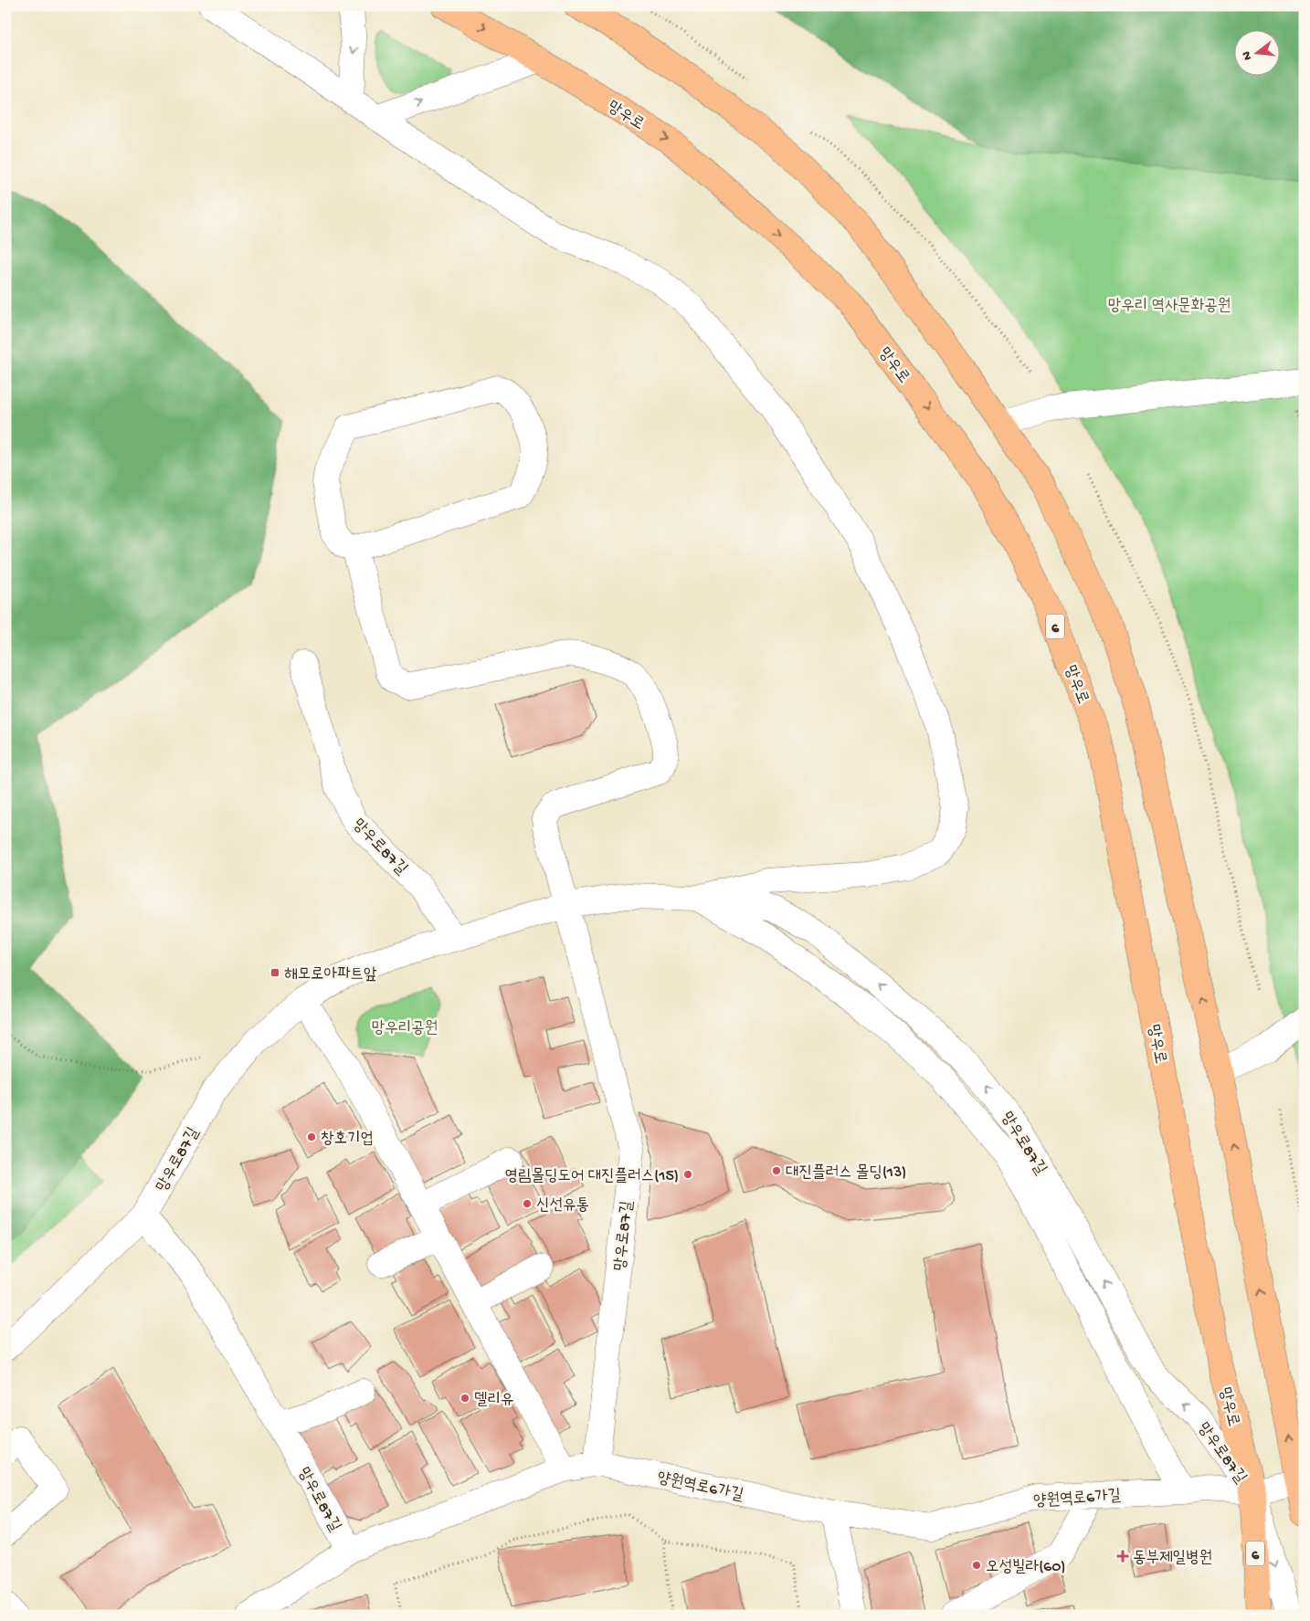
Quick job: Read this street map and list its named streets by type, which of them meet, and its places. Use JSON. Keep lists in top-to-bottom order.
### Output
{
  "streets": {
    "main road": ["망우로", "6"],
    "street": ["망우로87길", "양원역로6가길"]
  },
  "crossings": [
    ["망우로", "망우로87길"],
    ["망우로87길", "양원역로6가길"]
  ],
  "parks": ["망우리 역사문화공원", "망우리공원"],
  "places": {
    "transit": ["해모로아파트앞"],
    "other": [
      "창호기업",
      "대진플러스 몰딩(13)",
      "영림몰딩도어 대진플러스(15)",
      "신선유통",
      "델리유",
      "오성빌라(60)"
    ],
    "health": ["동부제일병원"]
  },
  "north": "left"
}
